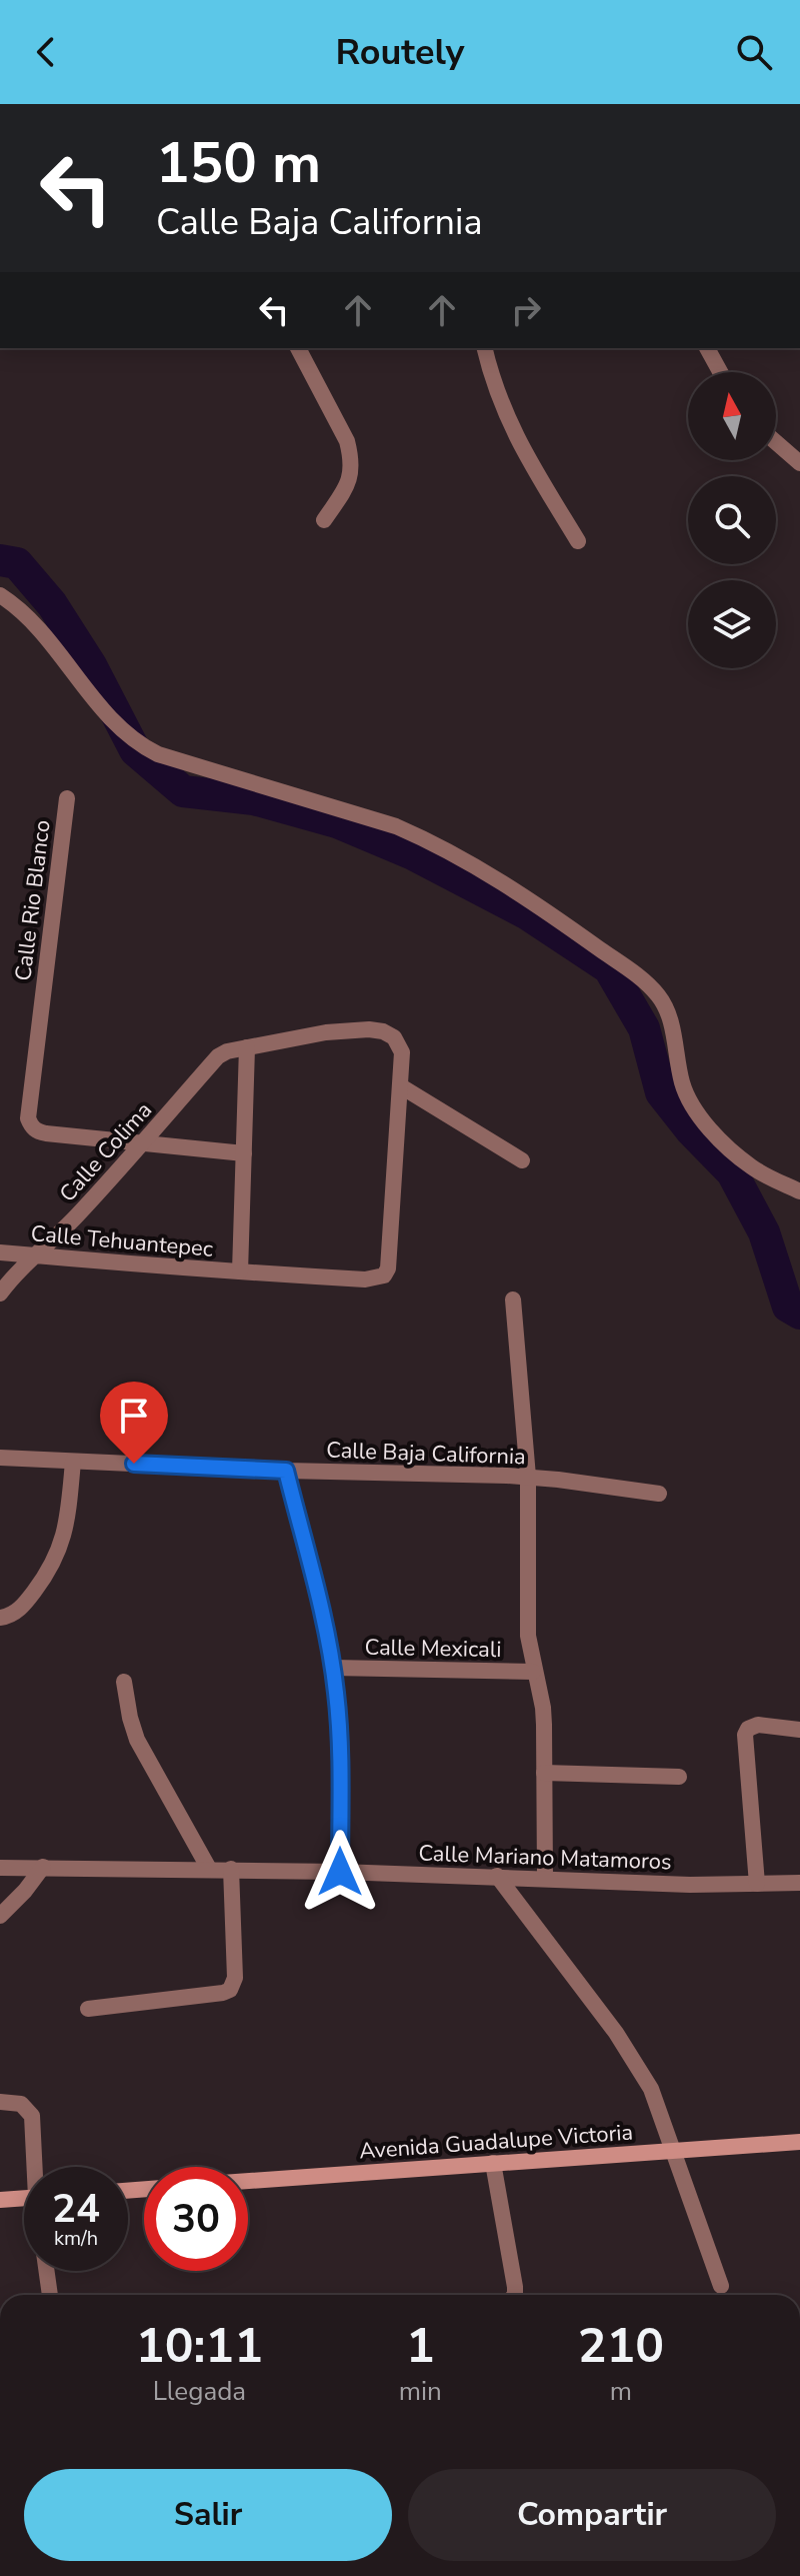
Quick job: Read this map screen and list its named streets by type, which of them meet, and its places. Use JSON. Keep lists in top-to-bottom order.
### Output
{
  "streets": {
    "main road": ["Avenida Guadalupe Victoria"],
    "street": [
      "Calle Rio Blanco",
      "Calle Colima",
      "Calle Tehuantepec",
      "Calle Baja California",
      "Calle Mexicali",
      "Calle Mariano Matamoros"
    ]
  },
  "crossings": [
    ["Calle Rio Blanco", "Calle Colima"],
    ["Calle Colima", "Calle Tehuantepec"]
  ],
  "north": "top",
  "page": {
    "header": "Routely",
    "turn": ["150 m", "Calle Baja California"],
    "speed": "24 km/h",
    "limit": "30",
    "eta": [
      "10:11",
      "Llegada",
      "1",
      "min",
      "210",
      "m"
    ],
    "buttons": ["Salir", "Compartir"]
  }
}
